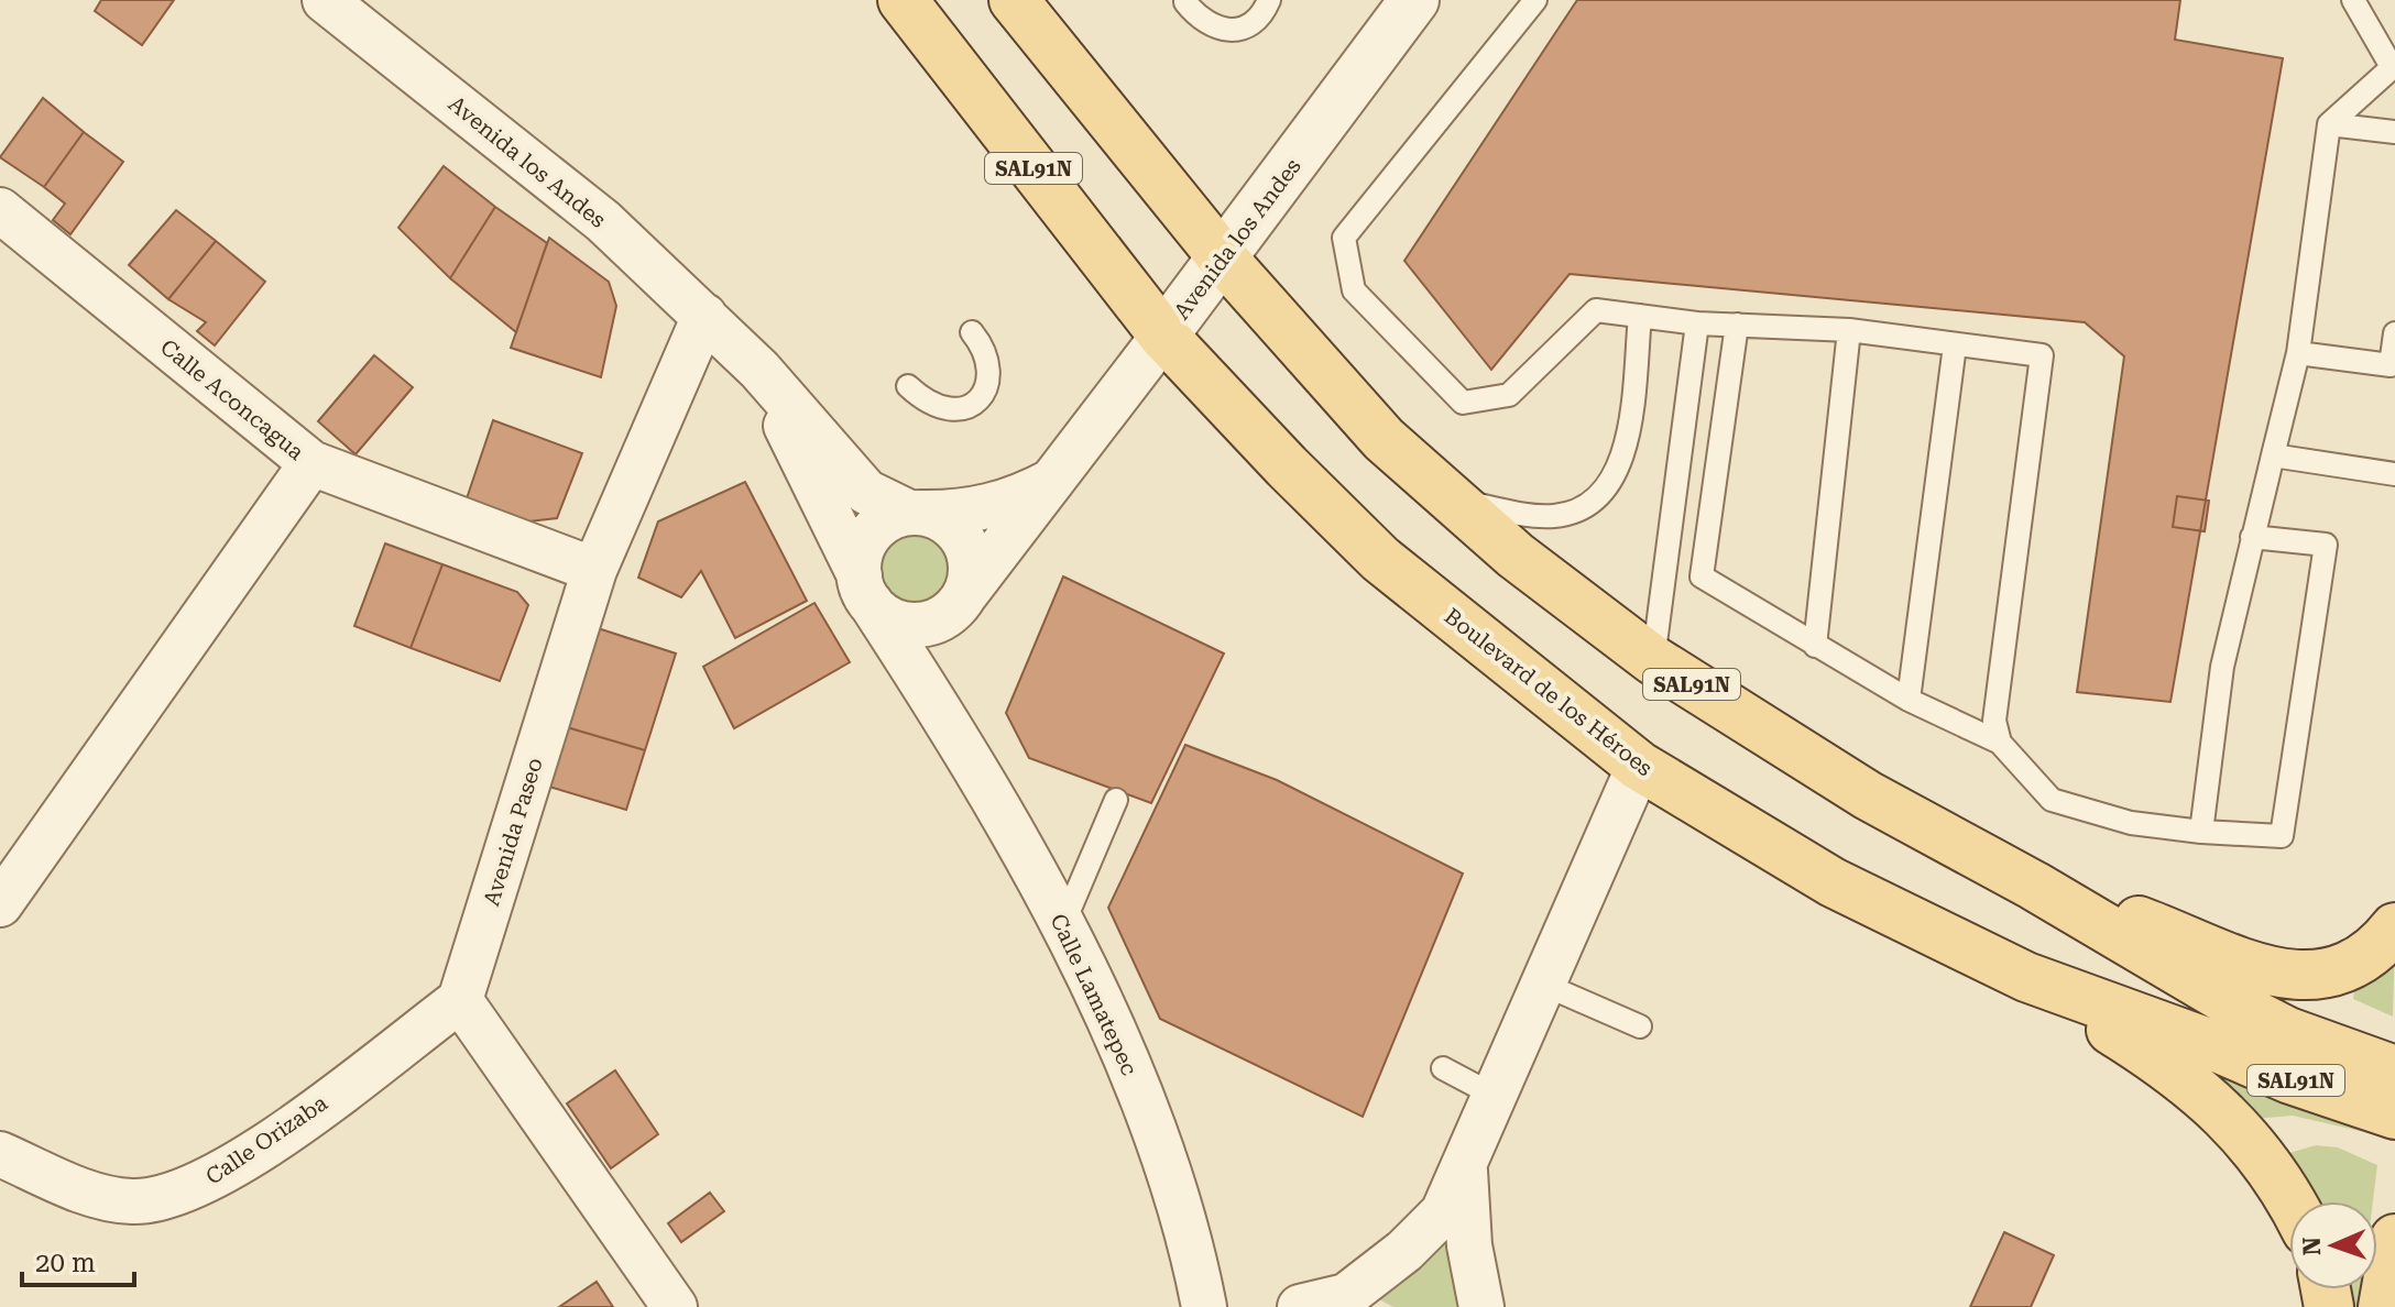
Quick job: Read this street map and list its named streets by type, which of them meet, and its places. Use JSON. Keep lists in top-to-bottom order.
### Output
{
  "streets": {
    "main road": ["SAL91N", "Boulevard de los Héroes"],
    "street": [
      "Avenida los Andes",
      "Calle Aconcagua",
      "Avenida Paseo",
      "Calle Lamatepec",
      "Calle Orizaba"
    ]
  },
  "crossings": [
    ["Avenida los Andes", "SAL91N"],
    ["Avenida los Andes", "Boulevard de los Héroes"],
    ["Avenida los Andes", "Avenida Paseo"],
    ["Avenida los Andes", "Calle Lamatepec"],
    ["Calle Aconcagua", "Avenida Paseo"],
    ["Avenida Paseo", "Calle Orizaba"]
  ],
  "scale_bar": "20 m",
  "north": "left"
}
